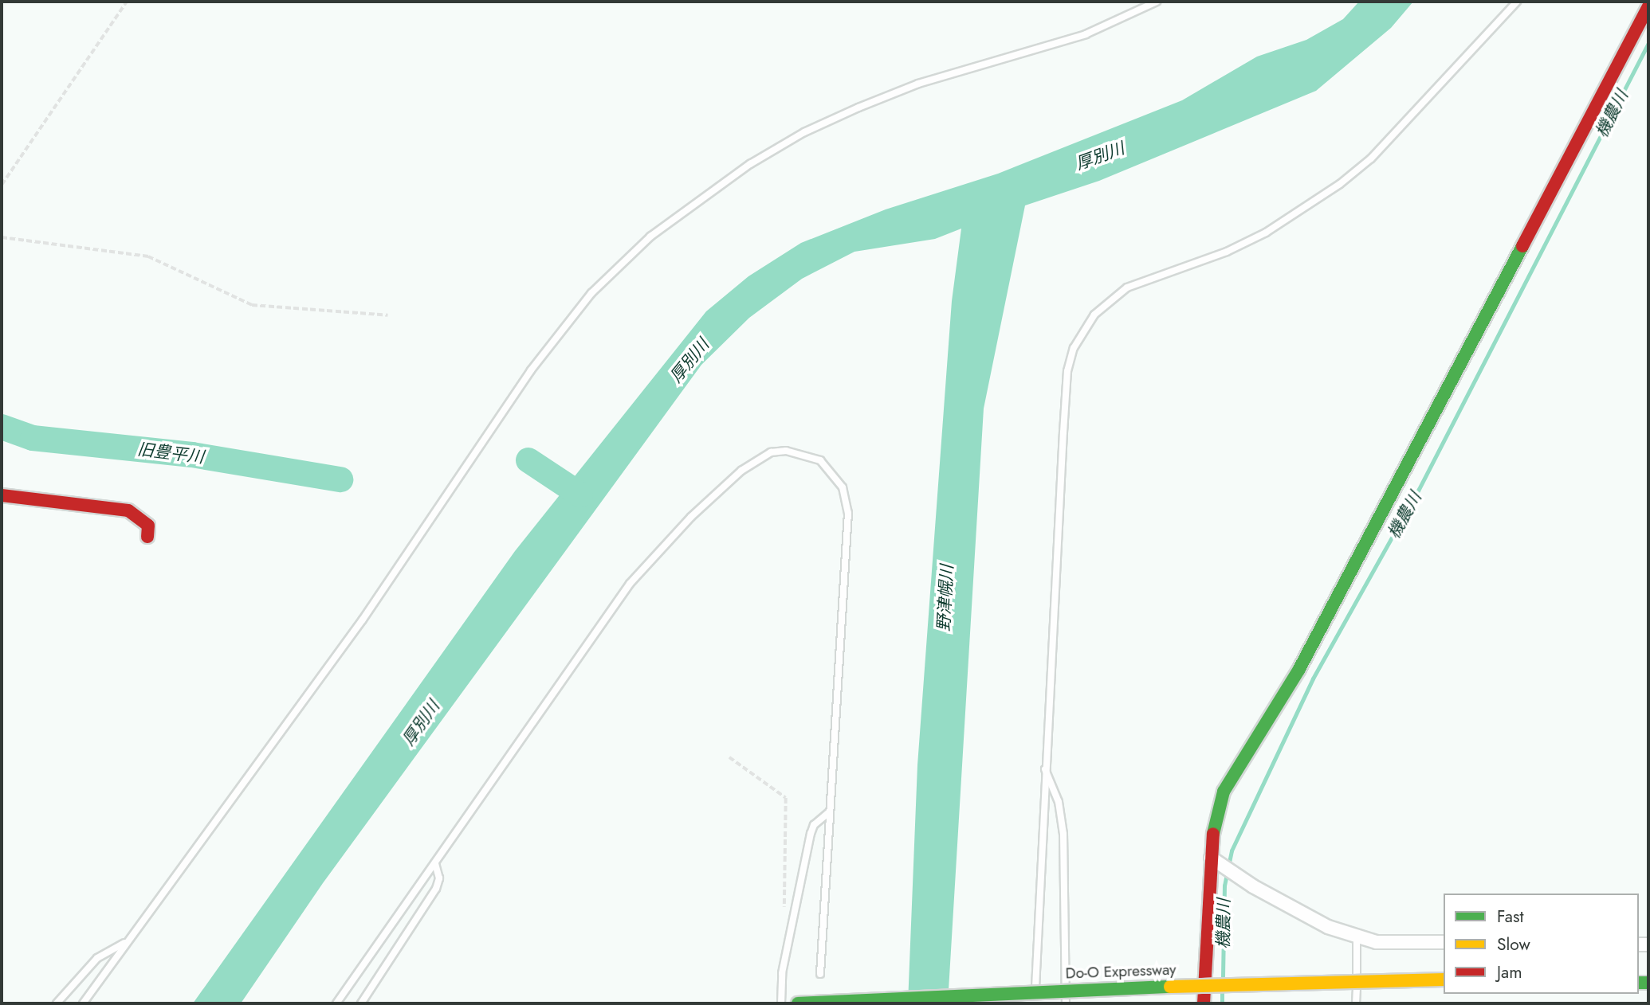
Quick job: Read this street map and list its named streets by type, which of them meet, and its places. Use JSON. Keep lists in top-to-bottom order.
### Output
{
  "streets": {
    "main road": ["Do-O Expressway"]
  },
  "water": [
    "機農川",
    "厚別川",
    "旧豊平川",
    "野津幌川"
  ],
  "legend": ["Fast", "Slow", "Jam"]
}
